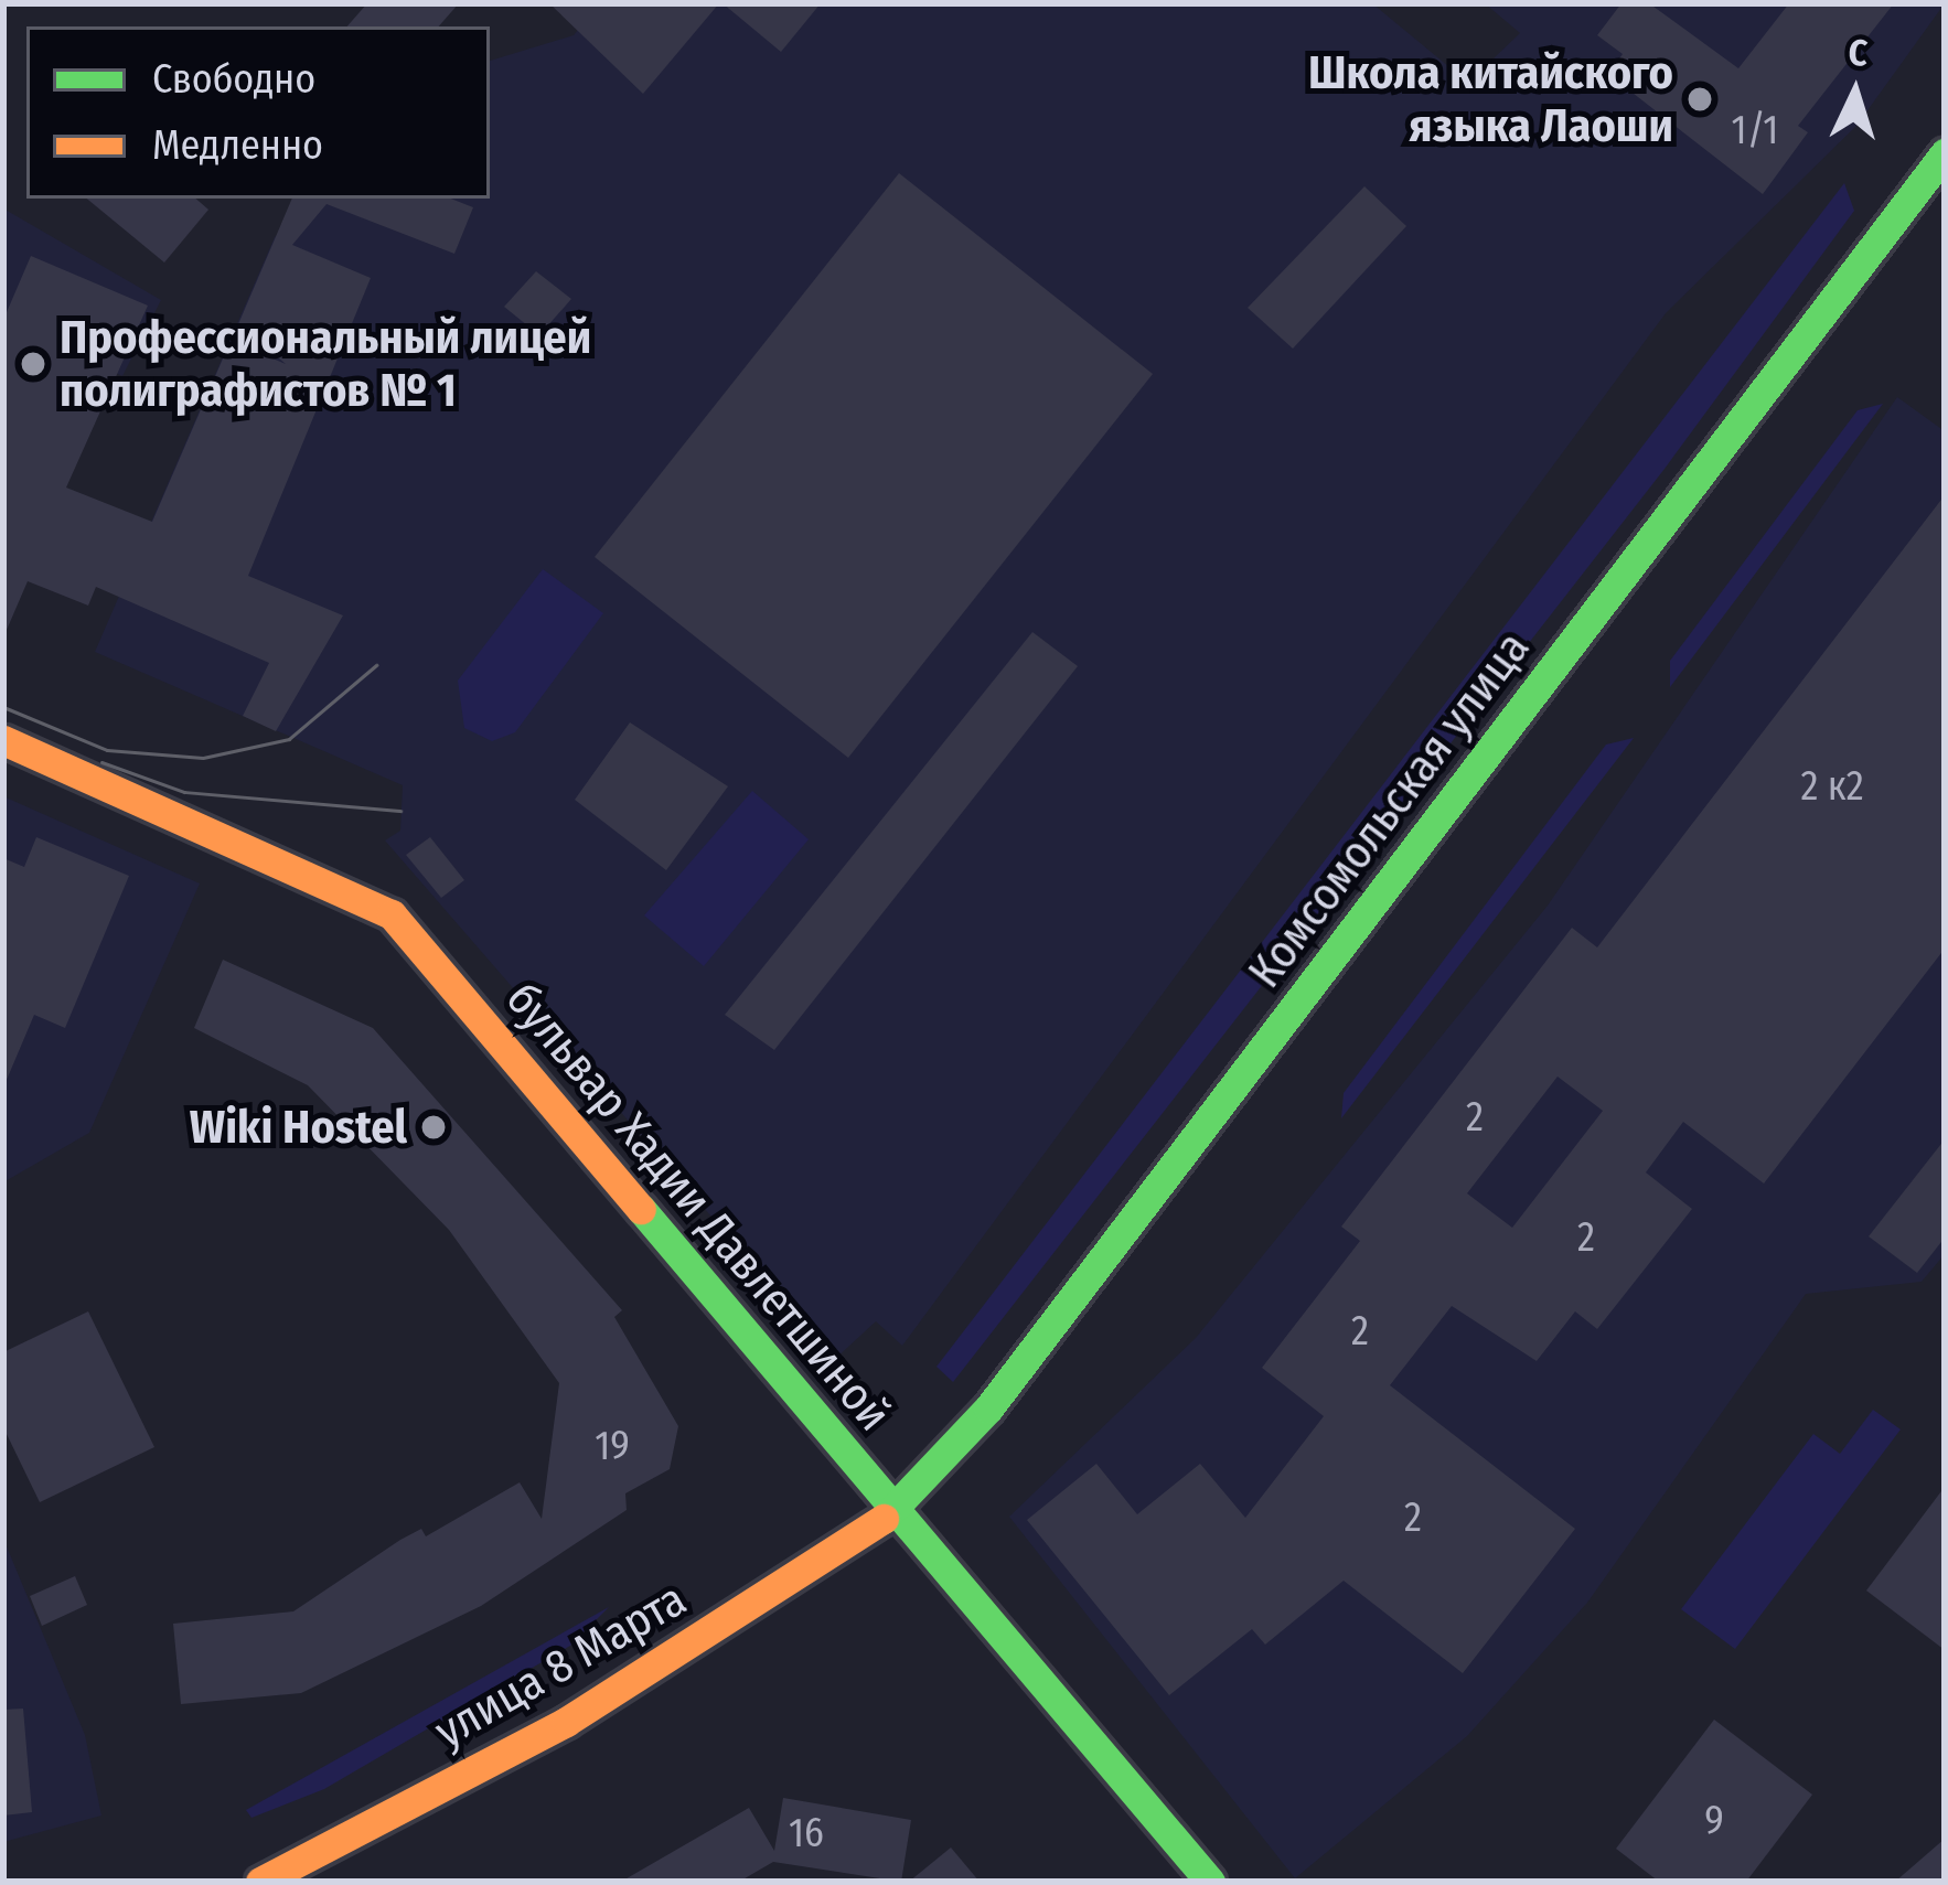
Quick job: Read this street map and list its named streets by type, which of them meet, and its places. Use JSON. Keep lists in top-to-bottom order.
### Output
{
  "streets": {
    "main road": ["Комсомольская улица", "бульвар Хадии Давлетшиной", "улица 8 Марта"]
  },
  "crossings": [
    ["Комсомольская улица", "бульвар Хадии Давлетшиной"],
    ["Комсомольская улица", "улица 8 Марта"],
    ["бульвар Хадии Давлетшиной", "улица 8 Марта"]
  ],
  "places": ["Школа китайского языка Лаоши", "Профессиональный лицей полиграфистов № 1", "Wiki Hostel"],
  "house_numbers": [
    "1/1",
    "2 к2",
    "2",
    "2",
    "2",
    "19",
    "2",
    "9",
    "16"
  ],
  "legend": ["Свободно", "Медленно"],
  "north": "top"
}
